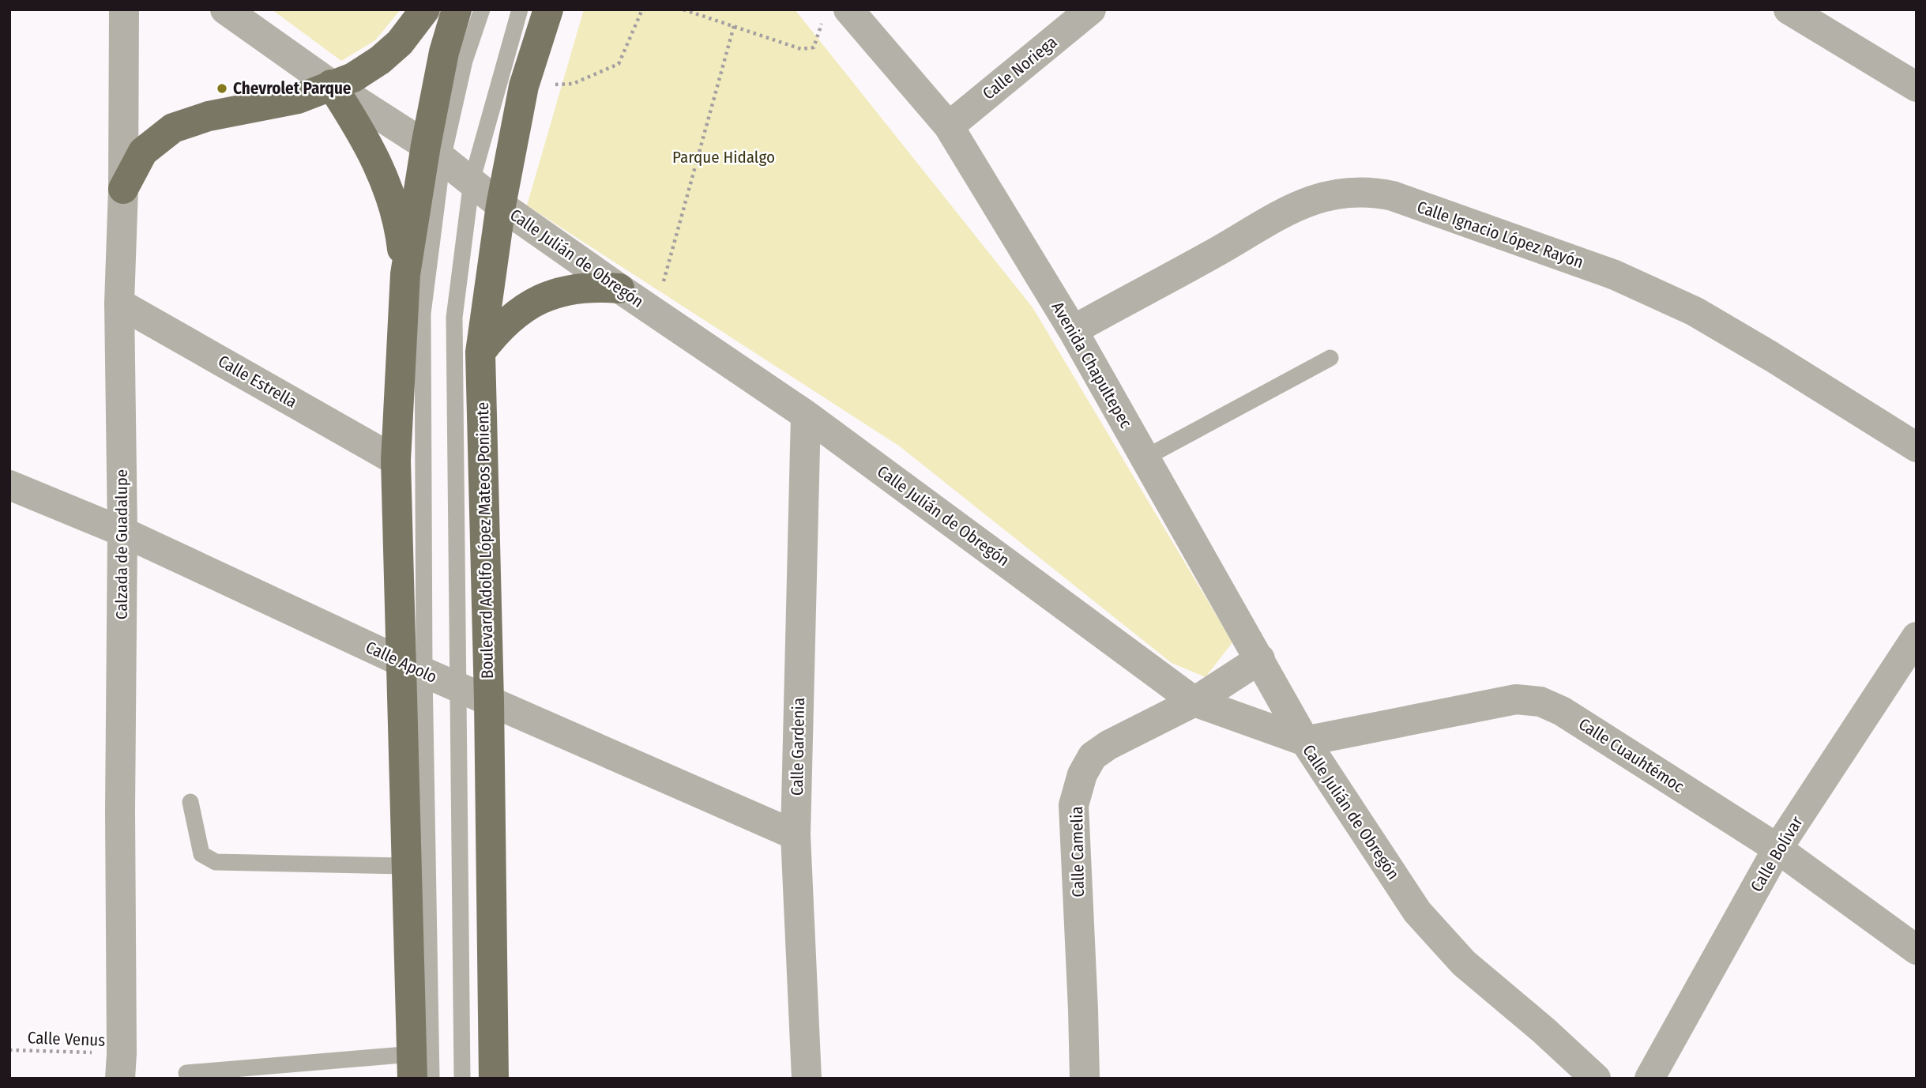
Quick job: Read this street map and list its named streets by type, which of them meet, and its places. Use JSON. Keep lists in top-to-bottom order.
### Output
{
  "streets": {
    "main road": ["Boulevard Adolfo López Mateos Poniente"],
    "street": [
      "Calle Noriega",
      "Calle Ignacio López Rayón",
      "Calle Julián de Obregón",
      "Avenida Chapultepec",
      "Calle Estrella",
      "Calzada de Guadalupe",
      "Calle Apolo",
      "Calle Gardenia",
      "Calle Cuauhtémoc",
      "Calle Camelia",
      "Calle Bolívar"
    ],
    "path": ["Calle Venus"]
  },
  "crossings": [
    ["Calle Noriega", "Avenida Chapultepec"],
    ["Calle Ignacio López Rayón", "Avenida Chapultepec"],
    ["Calle Julián de Obregón", "Avenida Chapultepec"],
    ["Calle Julián de Obregón", "Boulevard Adolfo López Mateos Poniente"],
    ["Calle Julián de Obregón", "Calle Gardenia"],
    ["Calle Julián de Obregón", "Calle Cuauhtémoc"],
    ["Calle Julián de Obregón", "Calle Camelia"],
    ["Avenida Chapultepec", "Calle Cuauhtémoc"],
    ["Avenida Chapultepec", "Calle Camelia"],
    ["Calle Estrella", "Calzada de Guadalupe"],
    ["Boulevard Adolfo López Mateos Poniente", "Calle Apolo"],
    ["Calzada de Guadalupe", "Calle Apolo"],
    ["Calzada de Guadalupe", "Calle Venus"],
    ["Calle Apolo", "Calle Gardenia"],
    ["Calle Cuauhtémoc", "Calle Bolívar"]
  ],
  "parks": ["Parque Hidalgo"],
  "places": ["Chevrolet Parque"]
}
